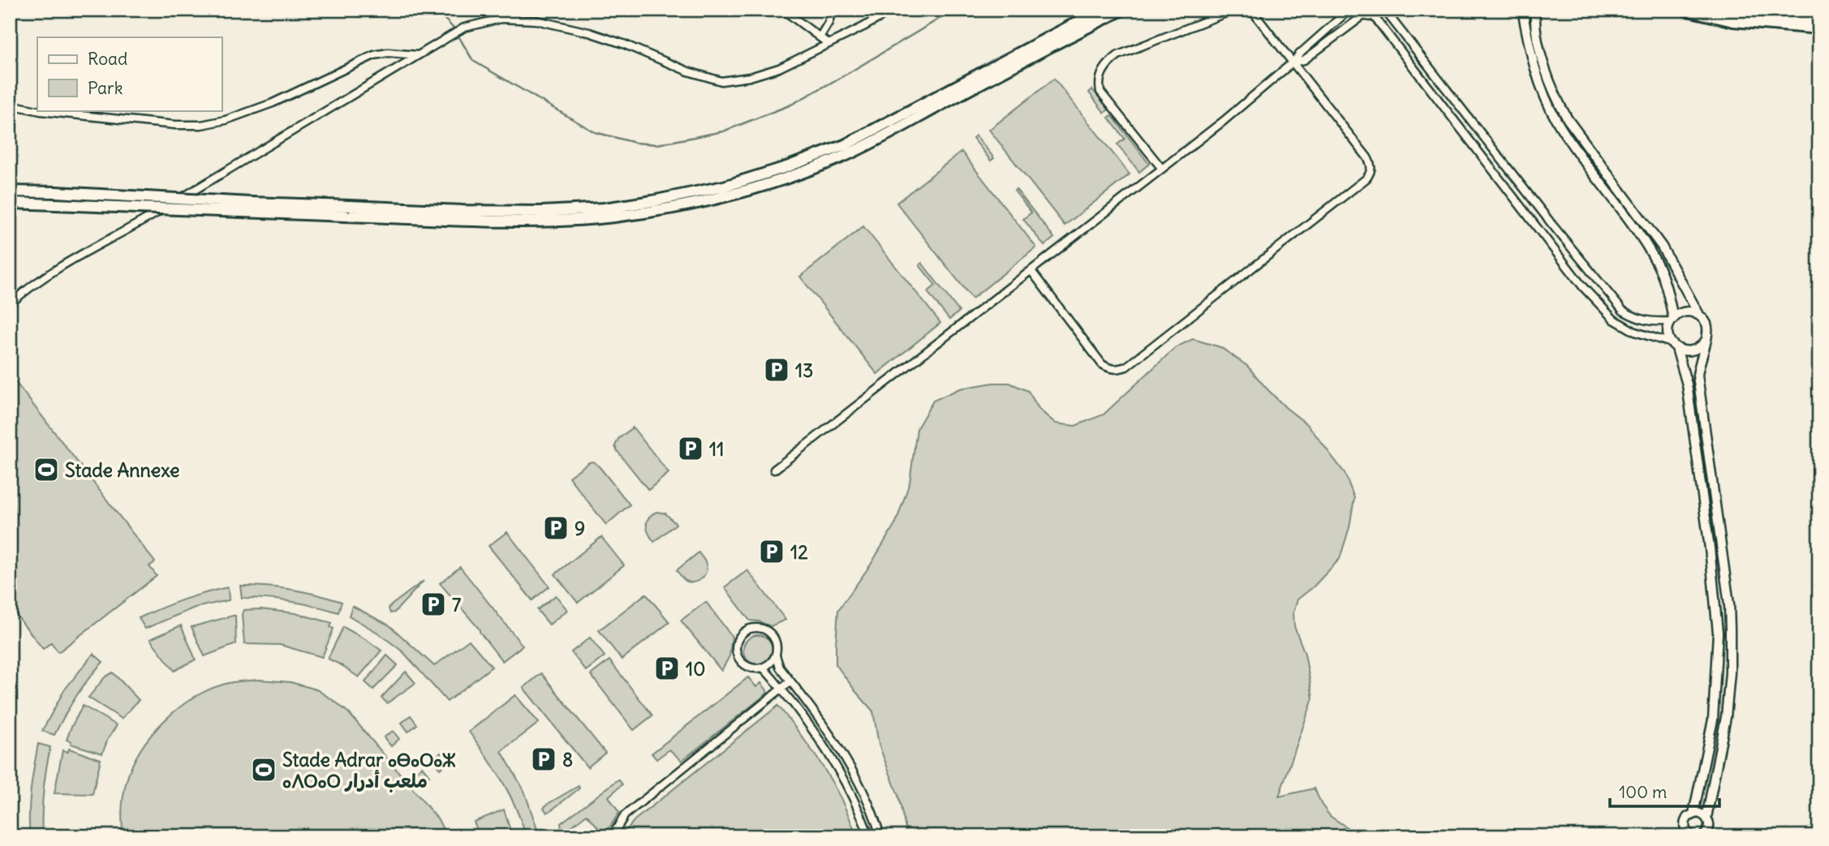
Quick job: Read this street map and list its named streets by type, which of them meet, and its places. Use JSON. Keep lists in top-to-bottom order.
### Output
{
  "places": {
    "parking": [
      "13",
      "11",
      "9",
      "12",
      "7",
      "10",
      "8"
    ],
    "sports": ["Stade Annexe", "Stade Adrar ⴰⴱⴰⵔⴰⵣ ⴰⴷⵔⴰⵔ ملعب أدرار"]
  },
  "legend": ["Road", "Park"],
  "scale_bar": "100 m"
}
